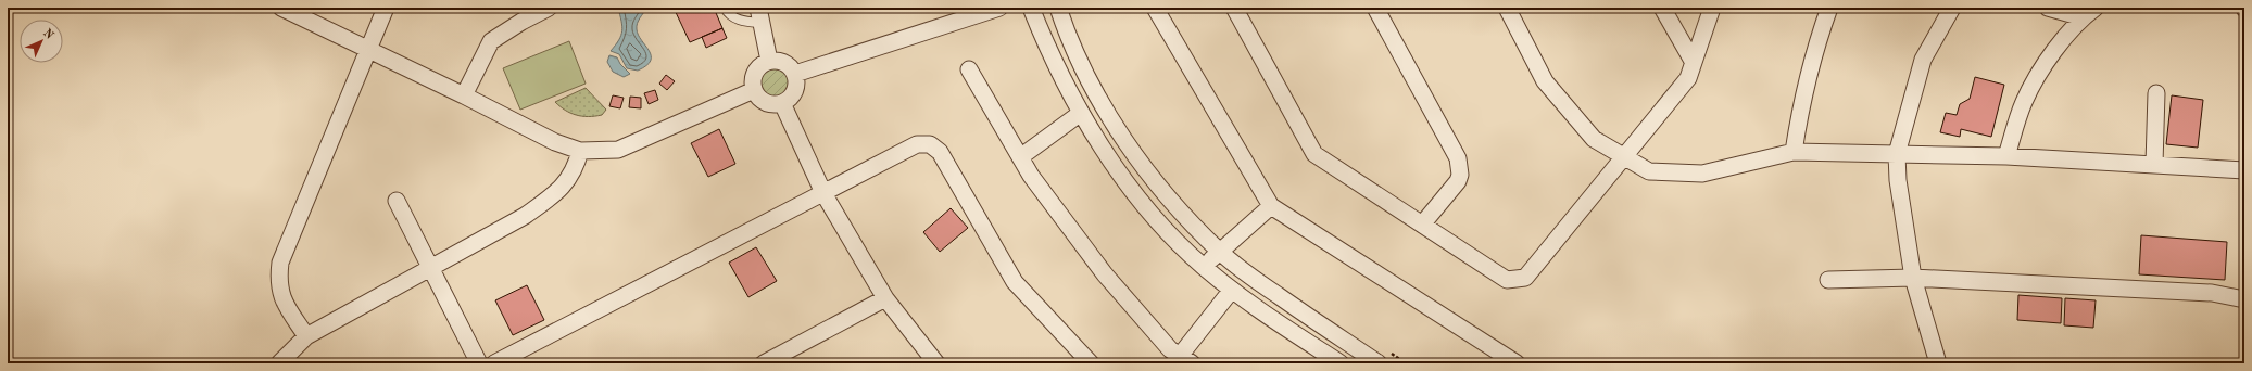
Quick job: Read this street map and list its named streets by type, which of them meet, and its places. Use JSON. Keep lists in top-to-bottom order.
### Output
{
  "north": "top right"
}
